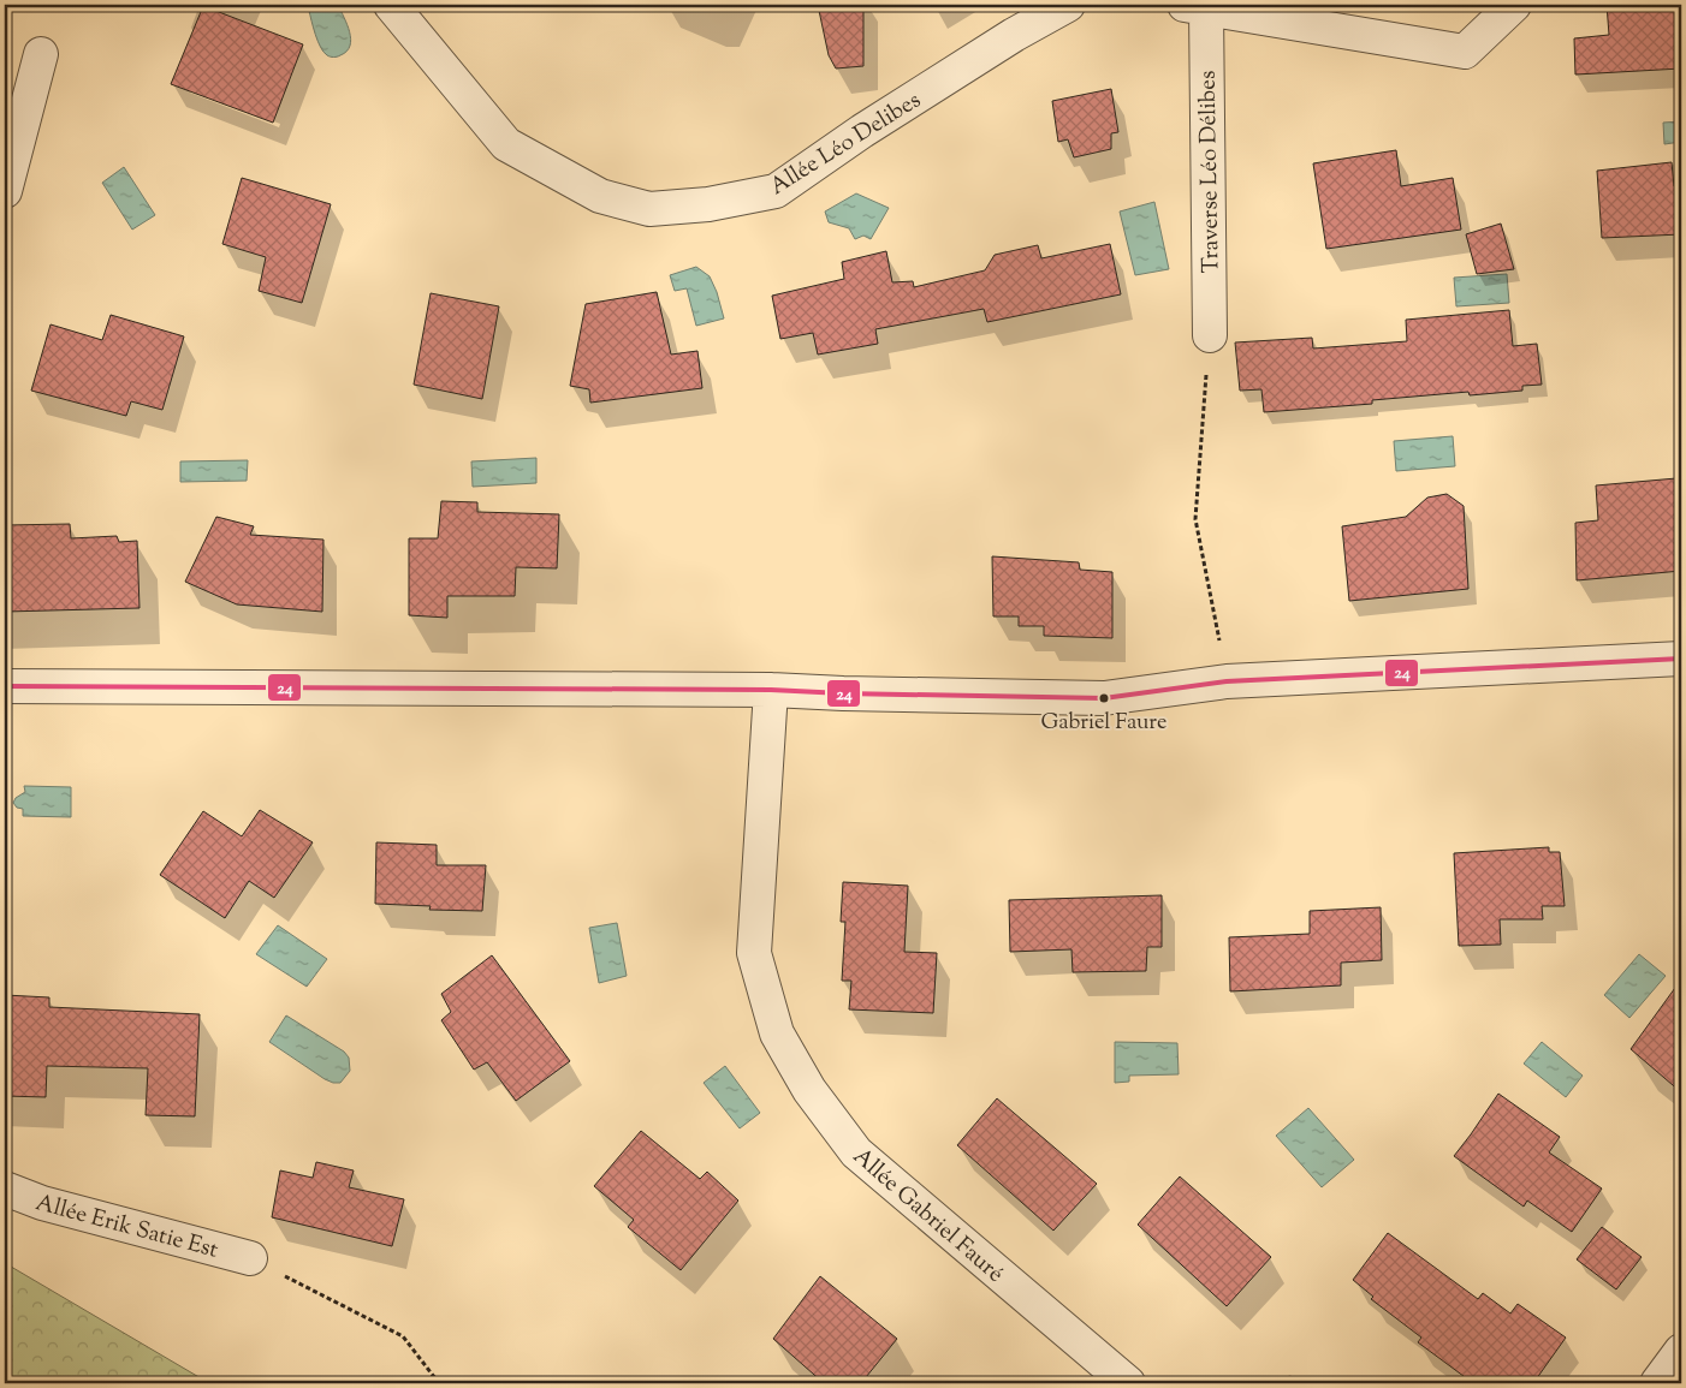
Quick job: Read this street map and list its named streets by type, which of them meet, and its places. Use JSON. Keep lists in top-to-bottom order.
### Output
{
  "streets": {
    "street": [
      "Allée Léo Delibes",
      "Traverse Léo Délibes",
      "Allée Gabriel Fauré",
      "Allée Erik Satie Est"
    ]
  },
  "places": ["Gabriel Faure"],
  "lines": ["transit line 24"]
}
